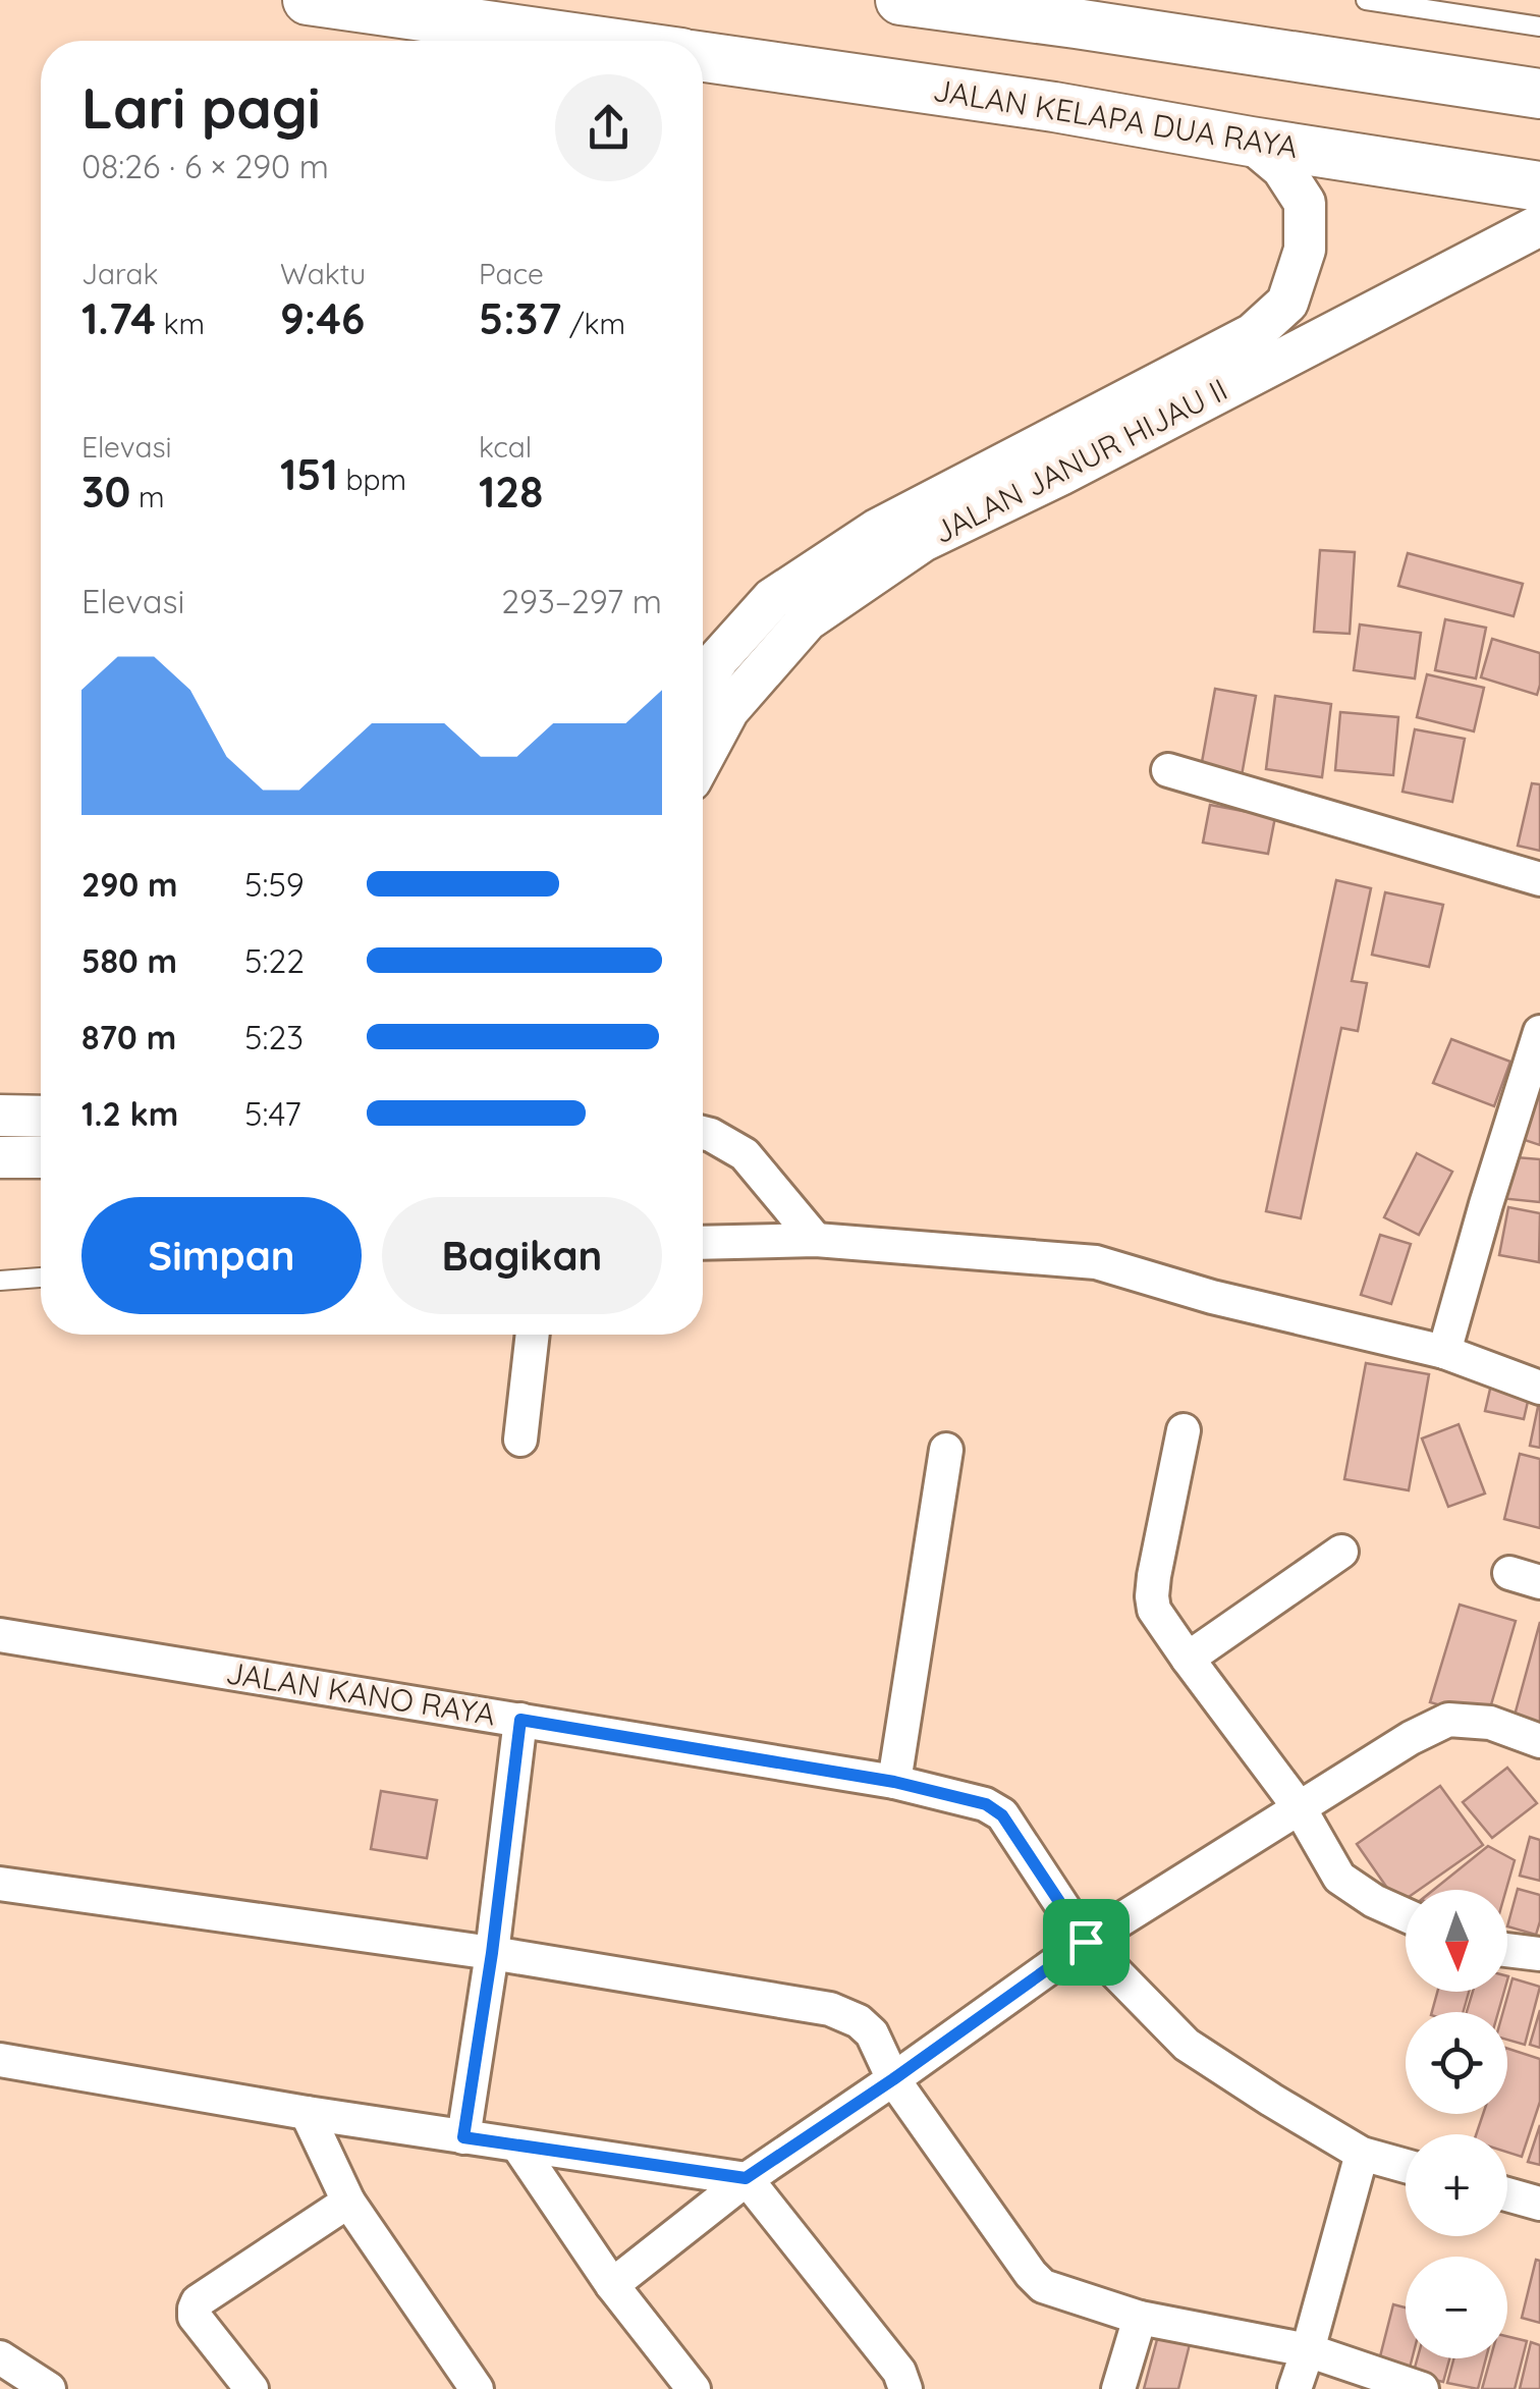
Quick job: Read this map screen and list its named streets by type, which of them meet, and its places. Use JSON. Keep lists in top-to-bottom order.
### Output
{
  "streets": {
    "main road": ["JALAN KELAPA DUA RAYA"],
    "street": ["JALAN JANUR HIJAU II", "JALAN KANO RAYA"]
  },
  "crossings": [
    ["JALAN KELAPA DUA RAYA", "JALAN JANUR HIJAU II"]
  ],
  "north": "bottom",
  "page": {
    "heading": ["Lari pagi", "08:26 · 6 × 290 m"],
    "stats": [
      ["Jarak", "1.74 km"],
      ["Waktu", "9:46"],
      ["Pace", "5:37 /km"],
      ["Elevasi", "30 m"],
      ["151 bpm"],
      ["kcal", "128"]
    ],
    "chart": ["Elevasi", "293–297 m"],
    "list": [
      {
        "name": "290 m",
        "note": "5:59"
      },
      {
        "name": "580 m",
        "note": "5:22"
      },
      {
        "name": "870 m",
        "note": "5:23"
      },
      {
        "name": "1.2 km",
        "note": "5:47"
      }
    ],
    "buttons": ["Simpan", "Bagikan"],
    "map_buttons": ["+", "−"]
  }
}
